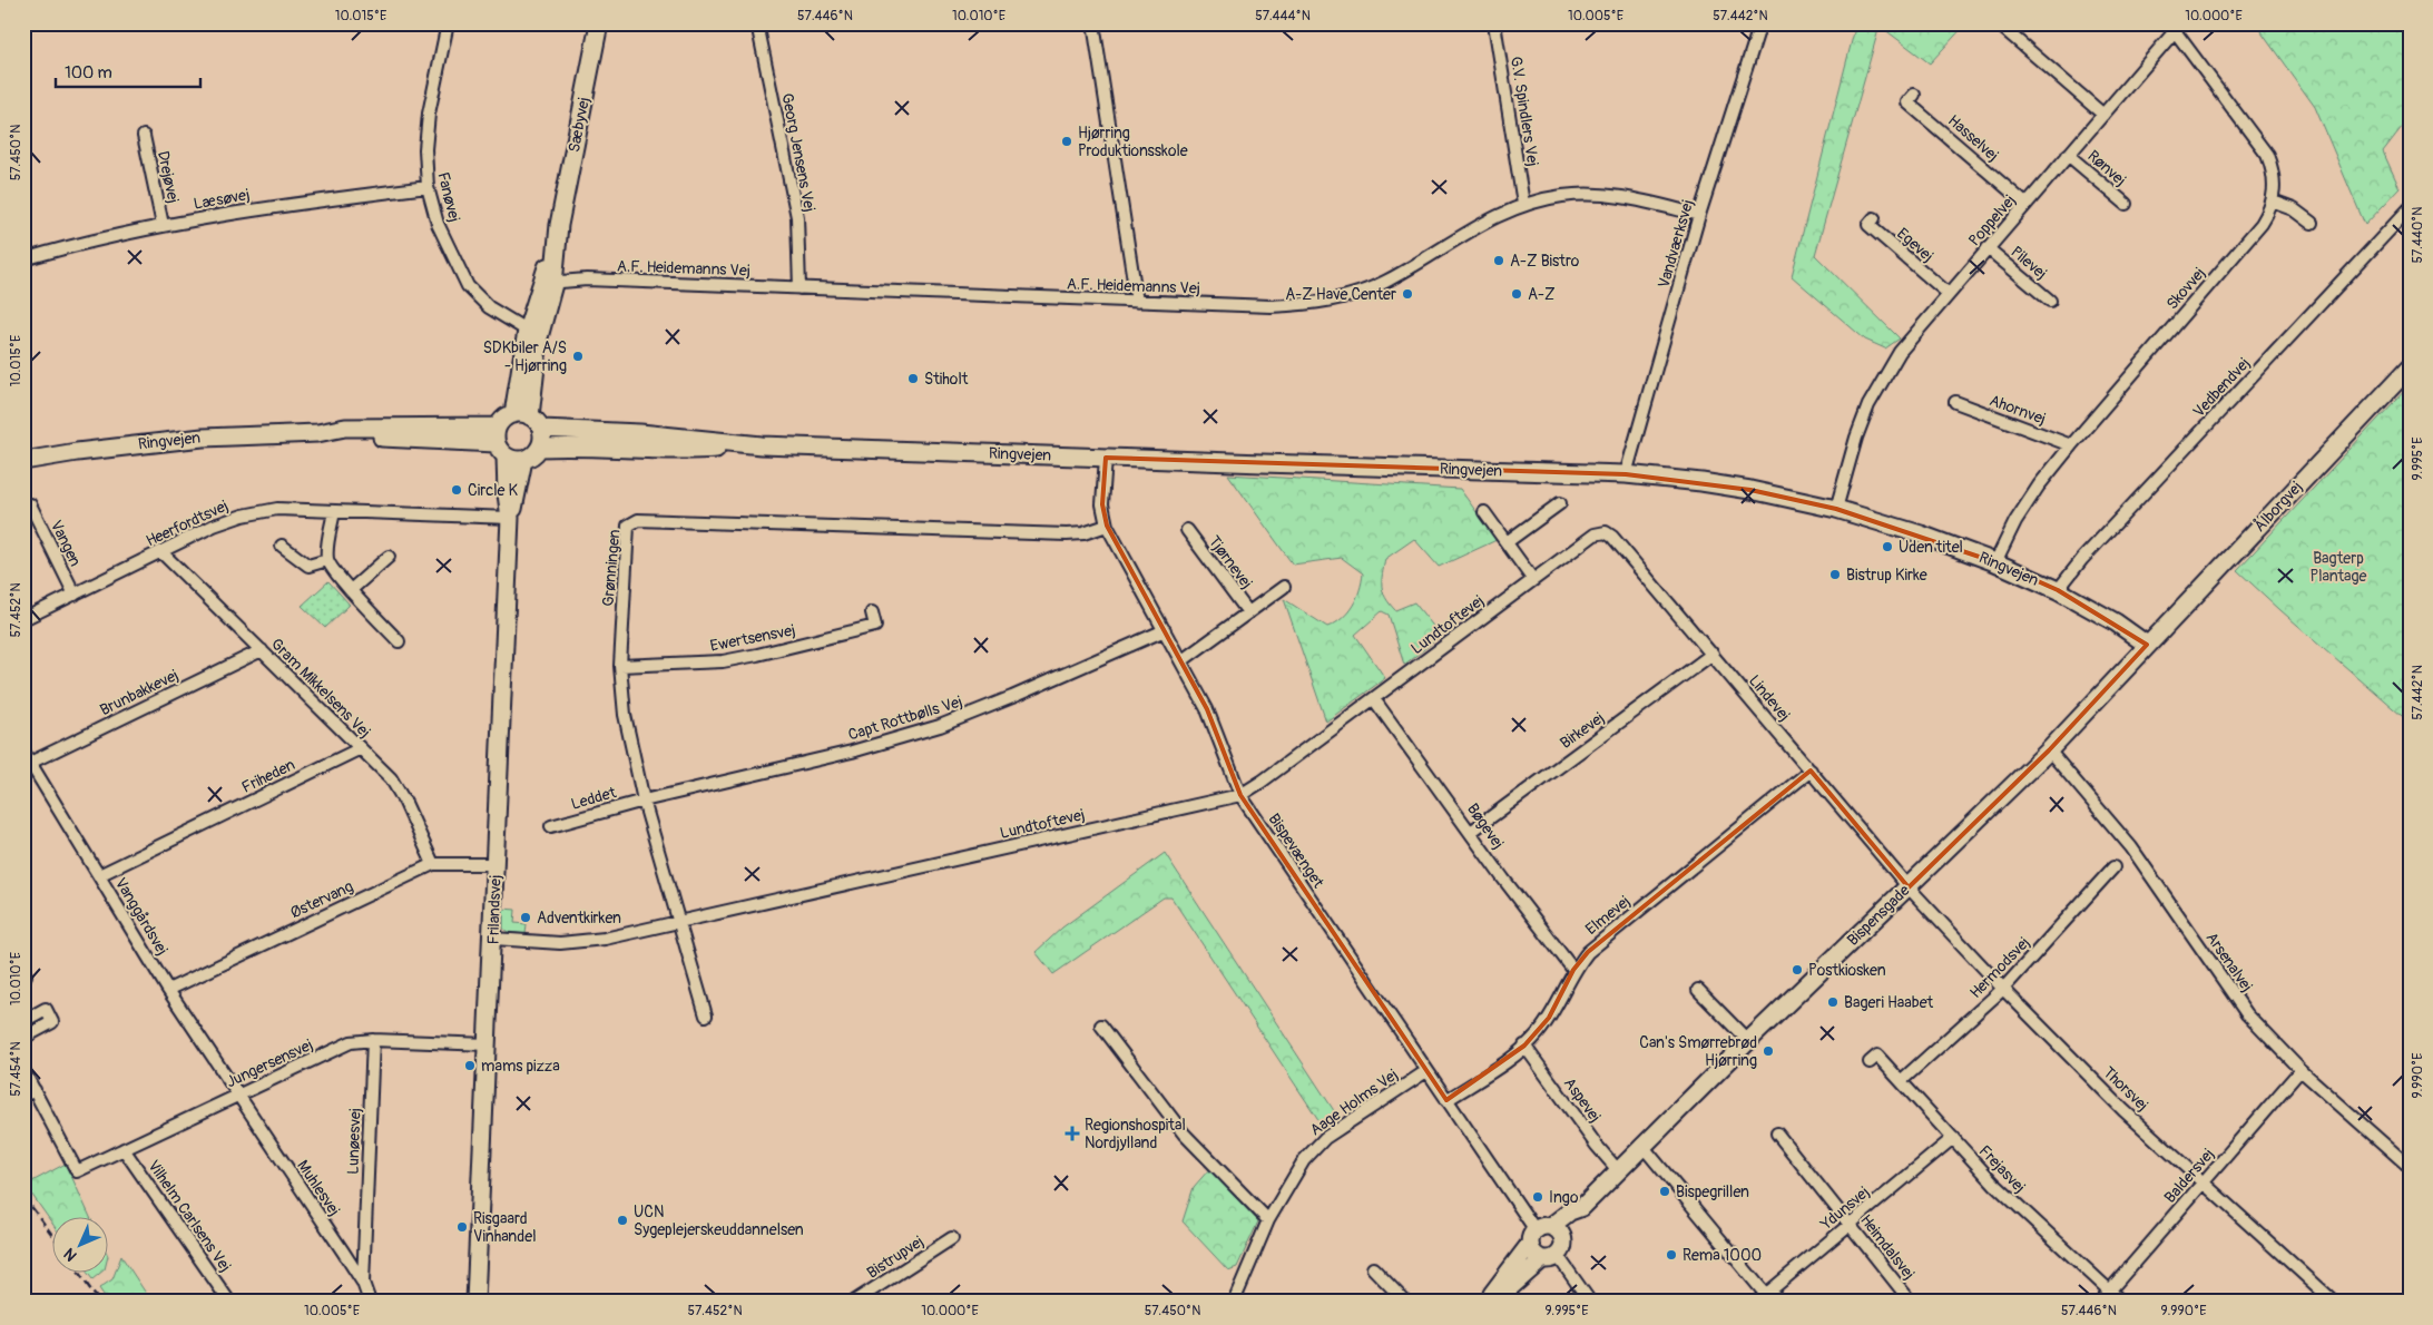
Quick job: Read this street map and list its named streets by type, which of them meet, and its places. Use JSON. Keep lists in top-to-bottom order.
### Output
{
  "streets": {
    "main road": [
      "Sæbyvej",
      "Ringvejen",
      "Ålborgvej",
      "Frilandsvej",
      "Bispensgade"
    ],
    "street": [
      "G.V. Spindlers Vej",
      "Hasselvej",
      "Georg Jensens Vej",
      "Rønvej",
      "Drejøvej",
      "Fanøvej",
      "Læsøvej",
      "Poppelvej",
      "Vandværksvej",
      "Egevej",
      "Pilevej",
      "A.F. Heidemanns Vej",
      "Skovvej",
      "Vedbendvej",
      "Ahornvej",
      "Heerfordtsvej",
      "Vangen",
      "Tjørnevej",
      "Grønningen",
      "Lundtoftevej",
      "Ewertsensvej",
      "Gram Mikkelsens Vej",
      "Brunbakkevej",
      "Lindevej",
      "Capt Rottbølls Vej",
      "Birkevej",
      "Friheden",
      "Leddet",
      "Bøgevej",
      "Bispevænget",
      "Østervang",
      "Elmevej",
      "Vanggårdsvej",
      "Arsenalvej",
      "Hermodsvej",
      "Jungersensvej",
      "Thorsvej",
      "Aspevej",
      "Aage Holms Vej",
      "Lunøesvej",
      "Frejasvej",
      "Baldersvej",
      "Muhlesvej",
      "Ydunsvej",
      "Vilhelm Carlsens Vej",
      "Heimdalsvej",
      "Bistrupvej"
    ]
  },
  "crossings": [
    ["G.V. Spindlers Vej", "A.F. Heidemanns Vej"],
    ["Sæbyvej", "Fanøvej"],
    ["Sæbyvej", "A.F. Heidemanns Vej"],
    ["Sæbyvej", "Ringvejen"],
    ["Sæbyvej", "Frilandsvej"],
    ["Hasselvej", "Poppelvej"],
    ["Georg Jensens Vej", "A.F. Heidemanns Vej"],
    ["Rønvej", "Poppelvej"],
    ["Drejøvej", "Læsøvej"],
    ["Fanøvej", "Læsøvej"],
    ["Poppelvej", "Egevej"],
    ["Poppelvej", "Pilevej"],
    ["Poppelvej", "Skovvej"],
    ["Poppelvej", "Ringvejen"],
    ["Vandværksvej", "A.F. Heidemanns Vej"],
    ["Vandværksvej", "Ringvejen"],
    ["Skovvej", "Ahornvej"],
    ["Skovvej", "Ringvejen"],
    ["Vedbendvej", "Ringvejen"],
    ["Ringvejen", "Ålborgvej"],
    ["Ringvejen", "Bispevænget"],
    ["Ringvejen", "Frilandsvej"],
    ["Ringvejen", "Bispensgade"],
    ["Ålborgvej", "Bispensgade"],
    ["Heerfordtsvej", "Vangen"],
    ["Heerfordtsvej", "Gram Mikkelsens Vej"],
    ["Heerfordtsvej", "Frilandsvej"],
    ["Tjørnevej", "Bispevænget"],
    ["Grønningen", "Lundtoftevej"],
    ["Grønningen", "Ewertsensvej"],
    ["Grønningen", "Capt Rottbølls Vej"],
    ["Grønningen", "Leddet"],
    ["Grønningen", "Bispevænget"],
    ["Lundtoftevej", "Lindevej"],
    ["Lundtoftevej", "Bøgevej"],
    ["Lundtoftevej", "Bispevænget"],
    ["Lundtoftevej", "Frilandsvej"],
    ["Gram Mikkelsens Vej", "Brunbakkevej"],
    ["Gram Mikkelsens Vej", "Friheden"],
    ["Gram Mikkelsens Vej", "Østervang"],
    ["Brunbakkevej", "Vanggårdsvej"],
    ["Lindevej", "Birkevej"],
    ["Lindevej", "Elmevej"],
    ["Lindevej", "Bispensgade"],
    ["Lindevej", "Thorsvej"],
    ["Capt Rottbølls Vej", "Leddet"],
    ["Capt Rottbølls Vej", "Bispevænget"],
    ["Birkevej", "Bøgevej"],
    ["Friheden", "Vanggårdsvej"],
    ["Bøgevej", "Elmevej"],
    ["Bispevænget", "Elmevej"],
    ["Bispevænget", "Bispensgade"],
    ["Bispevænget", "Aage Holms Vej"],
    ["Østervang", "Frilandsvej"],
    ["Østervang", "Vanggårdsvej"],
    ["Frilandsvej", "Jungersensvej"],
    ["Elmevej", "Aspevej"],
    ["Bispensgade", "Arsenalvej"],
    ["Bispensgade", "Thorsvej"],
    ["Bispensgade", "Aspevej"],
    ["Vanggårdsvej", "Jungersensvej"],
    ["Vanggårdsvej", "Muhlesvej"],
    ["Arsenalvej", "Baldersvej"],
    ["Hermodsvej", "Thorsvej"],
    ["Hermodsvej", "Frejasvej"],
    ["Jungersensvej", "Lunøesvej"],
    ["Jungersensvej", "Muhlesvej"],
    ["Jungersensvej", "Vilhelm Carlsens Vej"],
    ["Thorsvej", "Baldersvej"],
    ["Lunøesvej", "Muhlesvej"],
    ["Frejasvej", "Baldersvej"],
    ["Frejasvej", "Ydunsvej"],
    ["Ydunsvej", "Heimdalsvej"]
  ],
  "parks": ["Bagterp Plantage"],
  "places": {
    "other": [
      "Hjørring Produktionsskole",
      "A-Z Bistro",
      "A-Z Have Center",
      "A-Z",
      "SDKbiler A/S - Hjørring",
      "Stiholt",
      "Circle K",
      "Uden titel",
      "Bistrup Kirke",
      "Adventkirken",
      "Postkiosken",
      "Bageri Haabet",
      "Can's Smørrebrød Hjørring",
      "mams pizza",
      "Bispegrillen",
      "Ingo",
      "UCN Sygeplejerskeuddannelsen",
      "Risgaard Vinhandel",
      "Rema 1000"
    ],
    "health": ["Regionshospital Nordjylland"]
  },
  "scale_bar": "100 m",
  "north": "bottom left",
  "coordinates": [
    "10.015°E",
    "57.446°N",
    "10.010°E",
    "57.444°N",
    "10.005°E",
    "57.442°N",
    "10.000°E",
    "57.450°N",
    "57.440°N",
    "9.995°E",
    "57.452°N",
    "57.454°N",
    "9.990°E"
  ]
}
